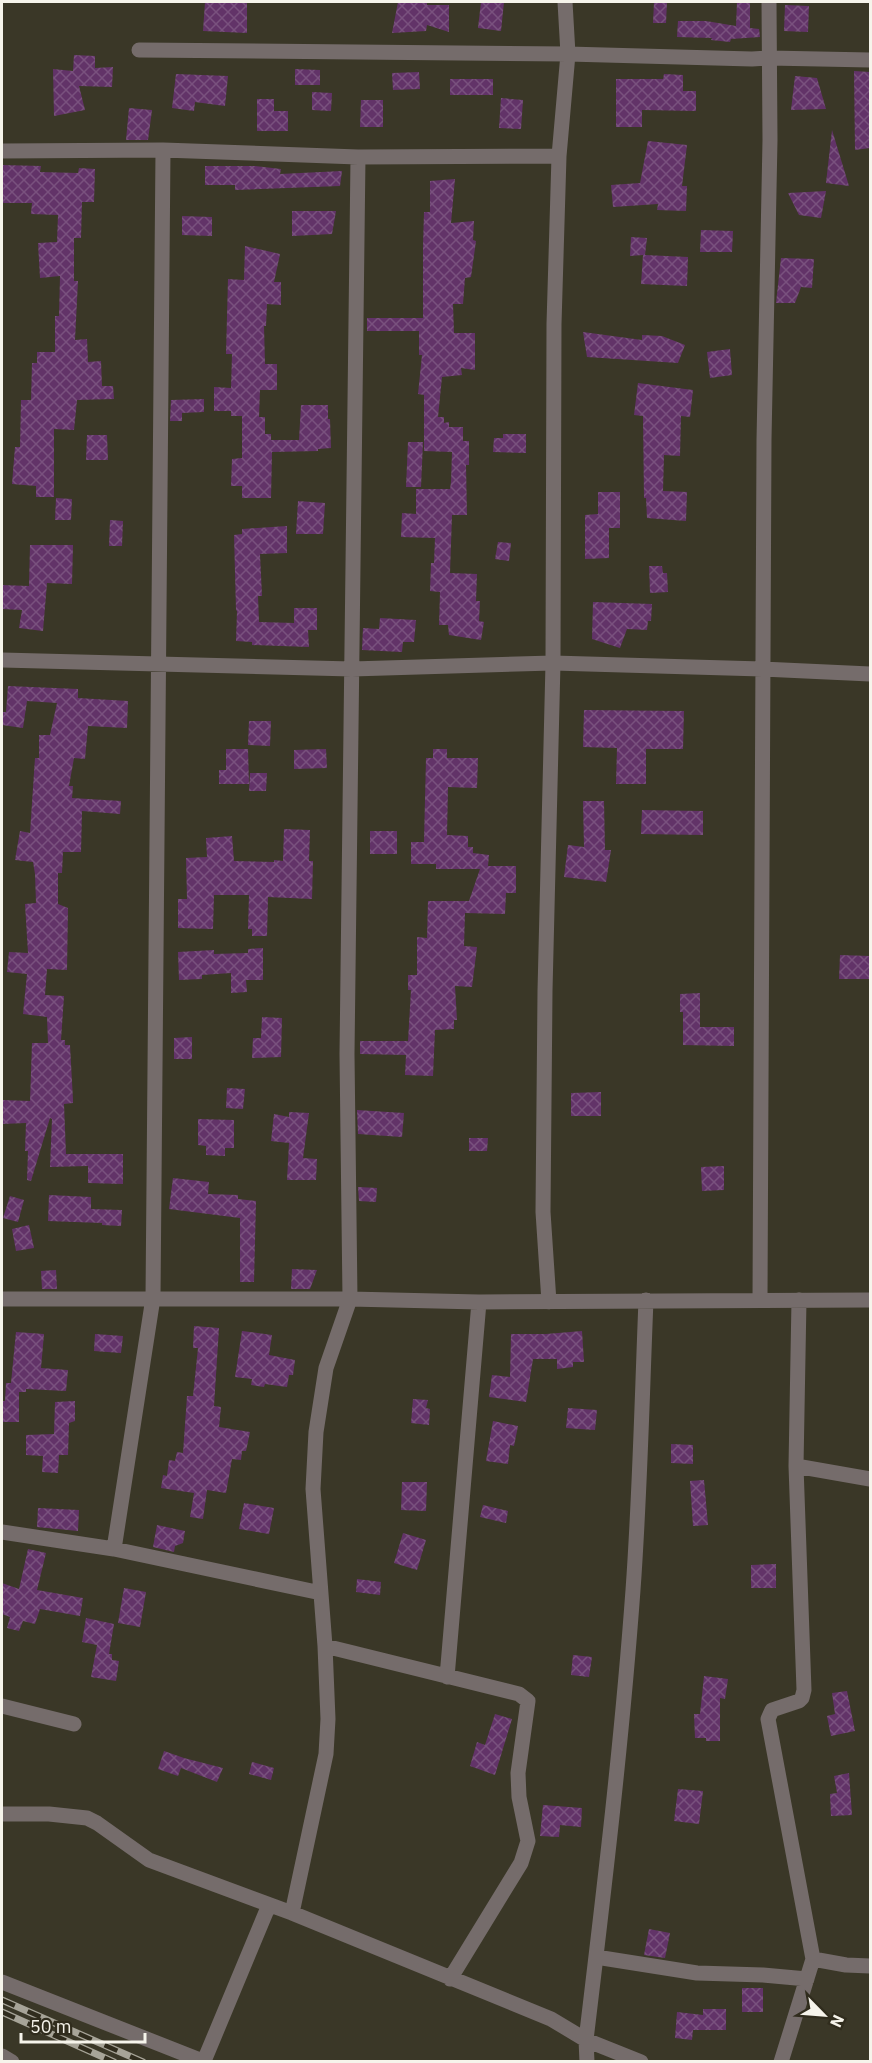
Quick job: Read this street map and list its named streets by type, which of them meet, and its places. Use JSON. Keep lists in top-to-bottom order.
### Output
{
  "scale_bar": "50 m",
  "north": "bottom right"
}
